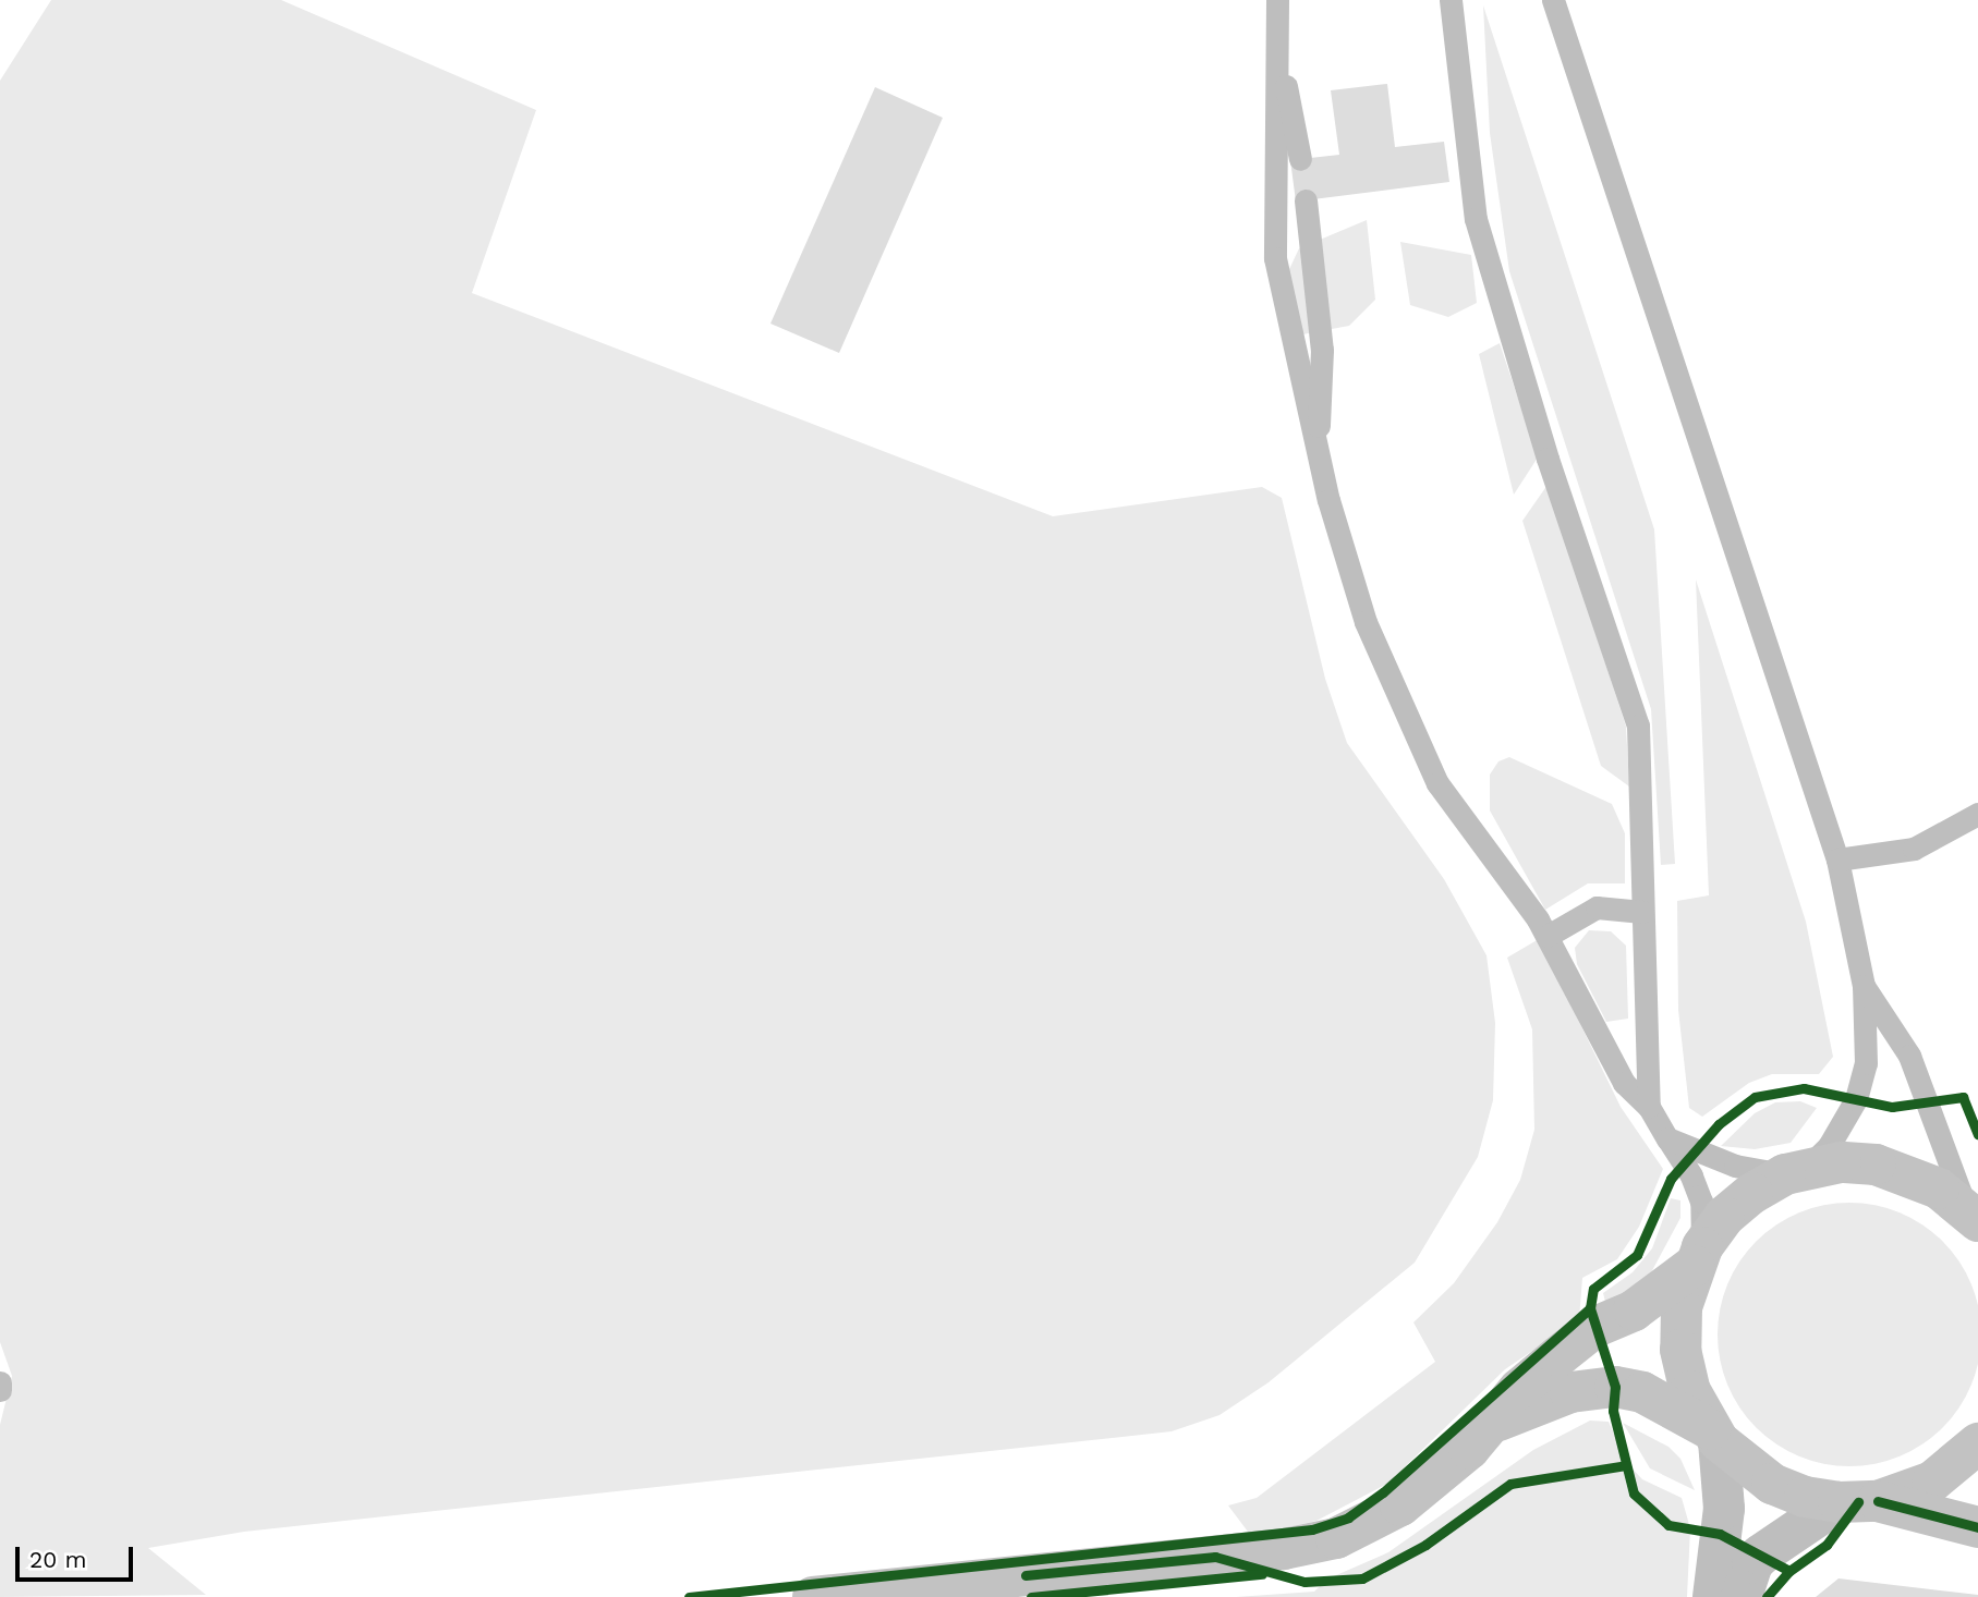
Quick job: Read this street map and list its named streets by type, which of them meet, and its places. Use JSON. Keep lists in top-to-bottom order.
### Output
{
  "scale_bar": "20 m"
}
